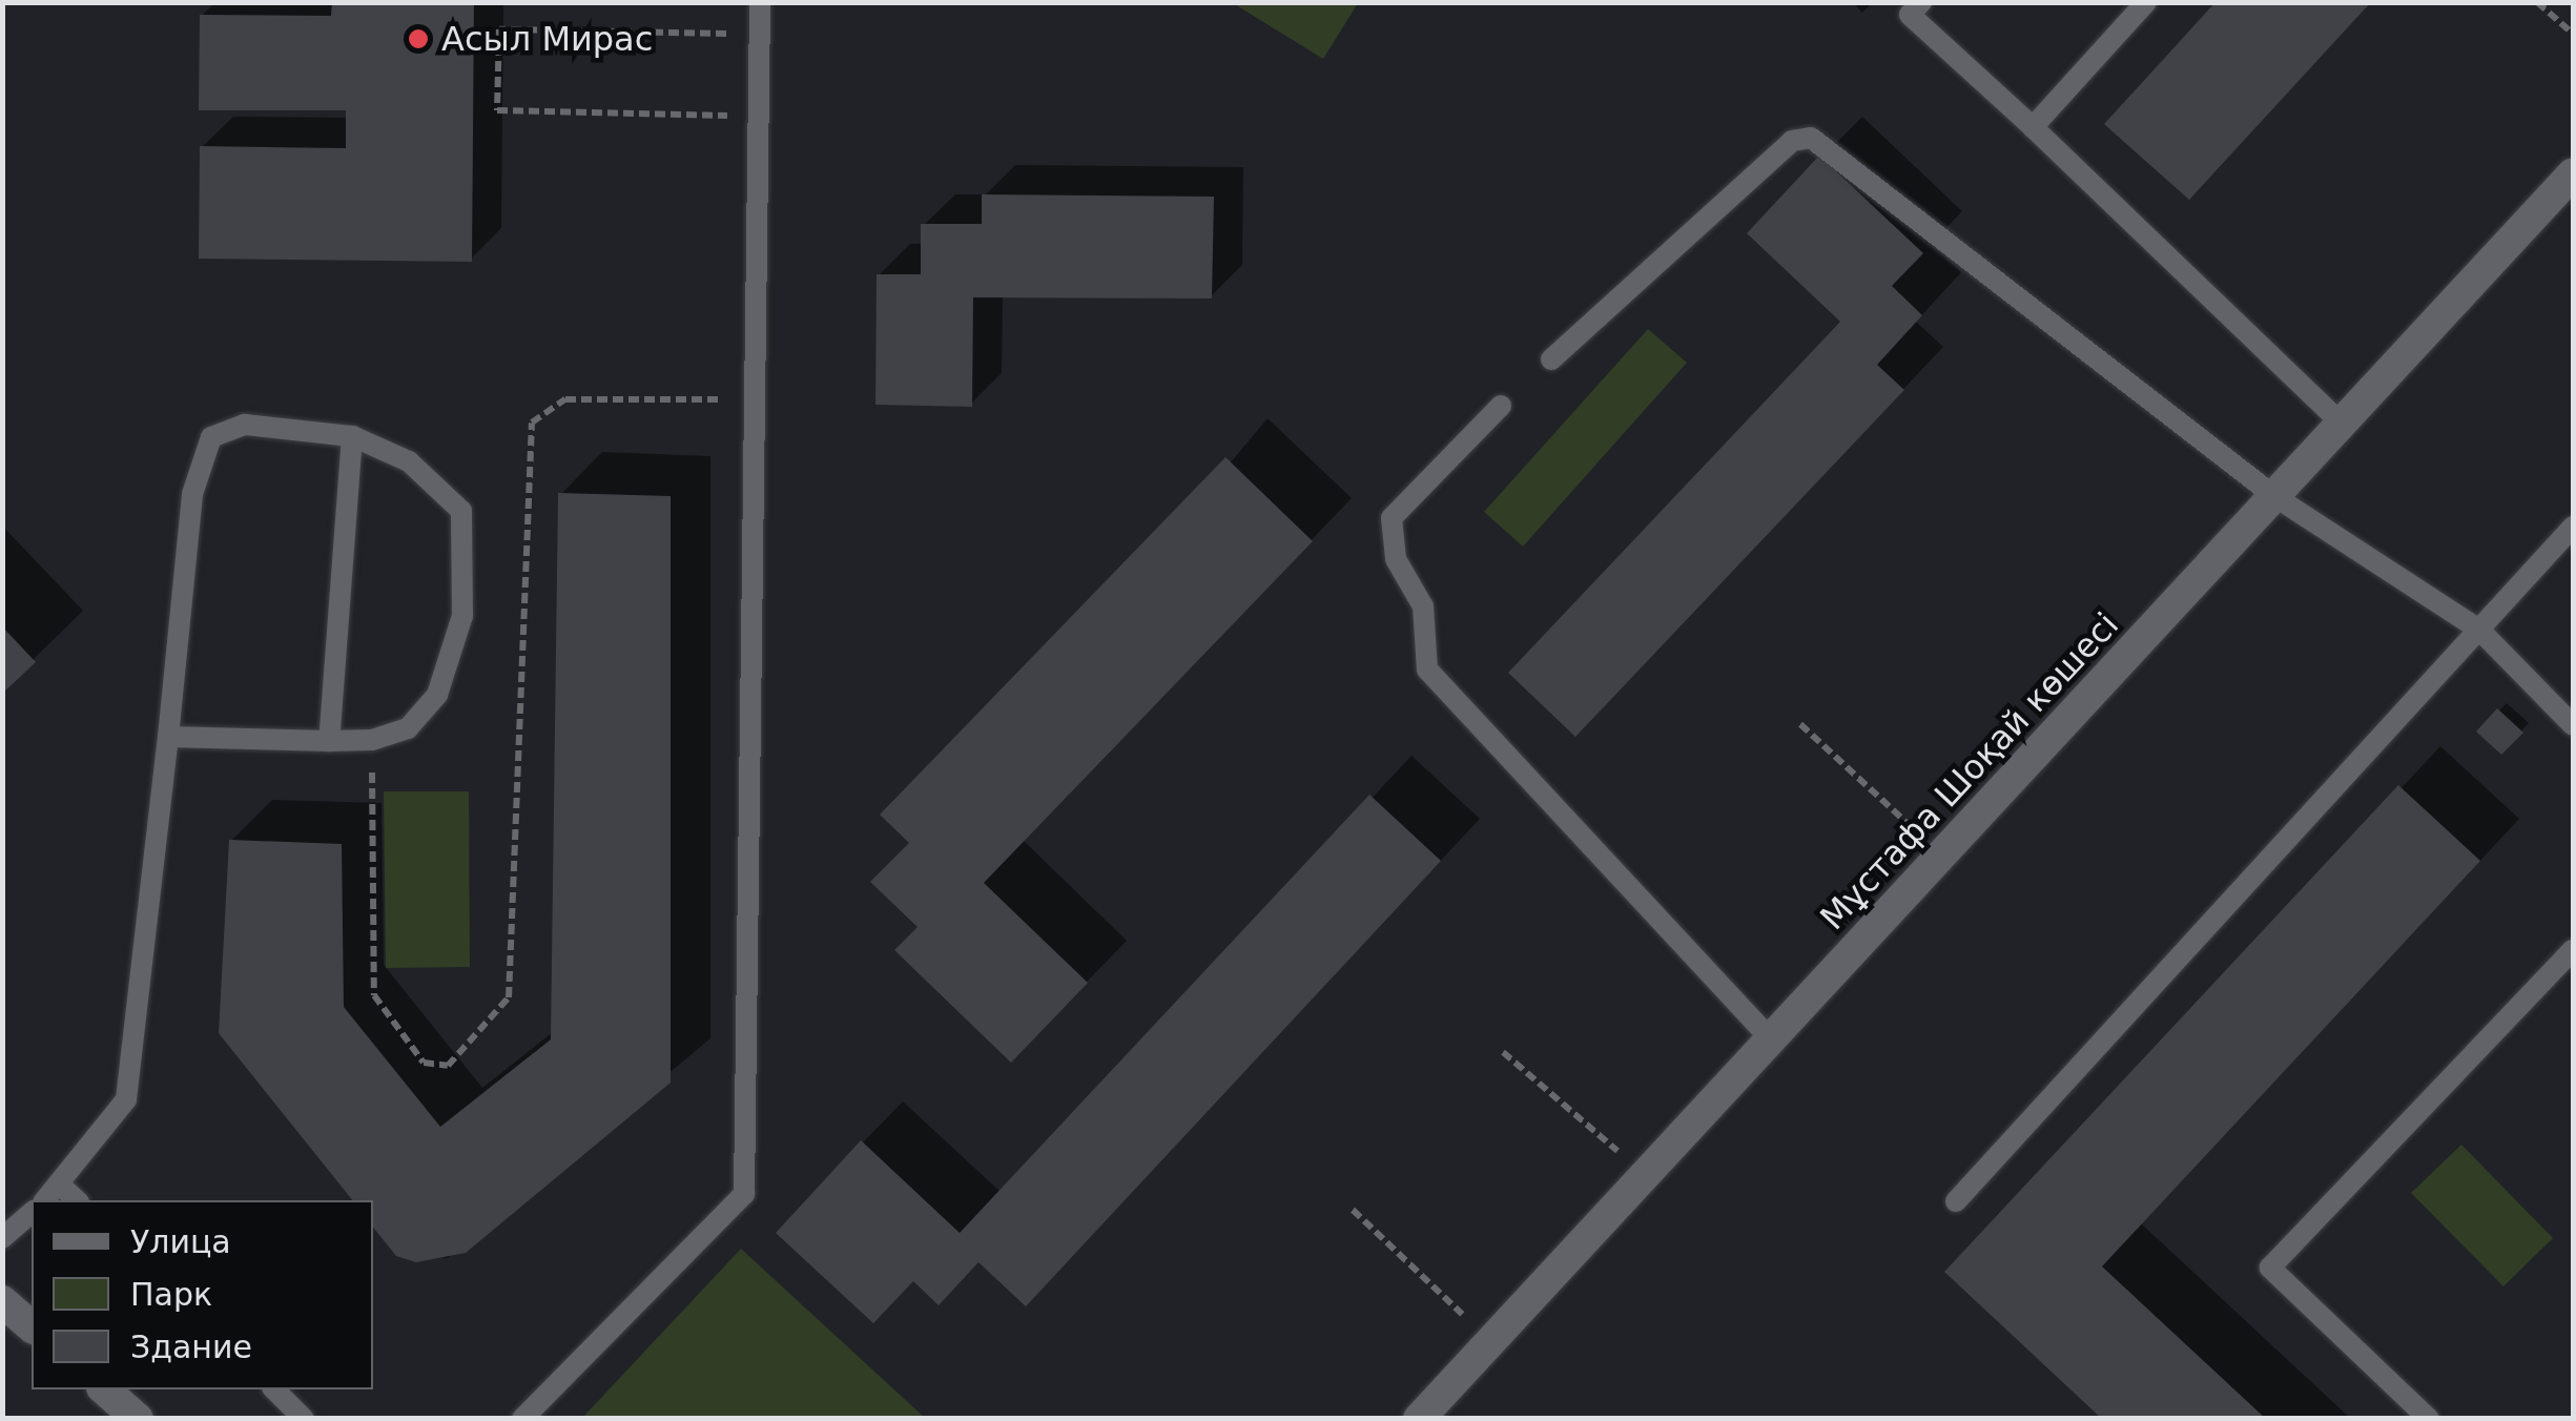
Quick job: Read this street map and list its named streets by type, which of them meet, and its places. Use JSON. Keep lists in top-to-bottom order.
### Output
{
  "streets": {
    "street": ["Мұстафа Шоқай көшесі"]
  },
  "places": ["Асыл Мирас"],
  "legend": ["Улица", "Парк", "Здание"]
}
